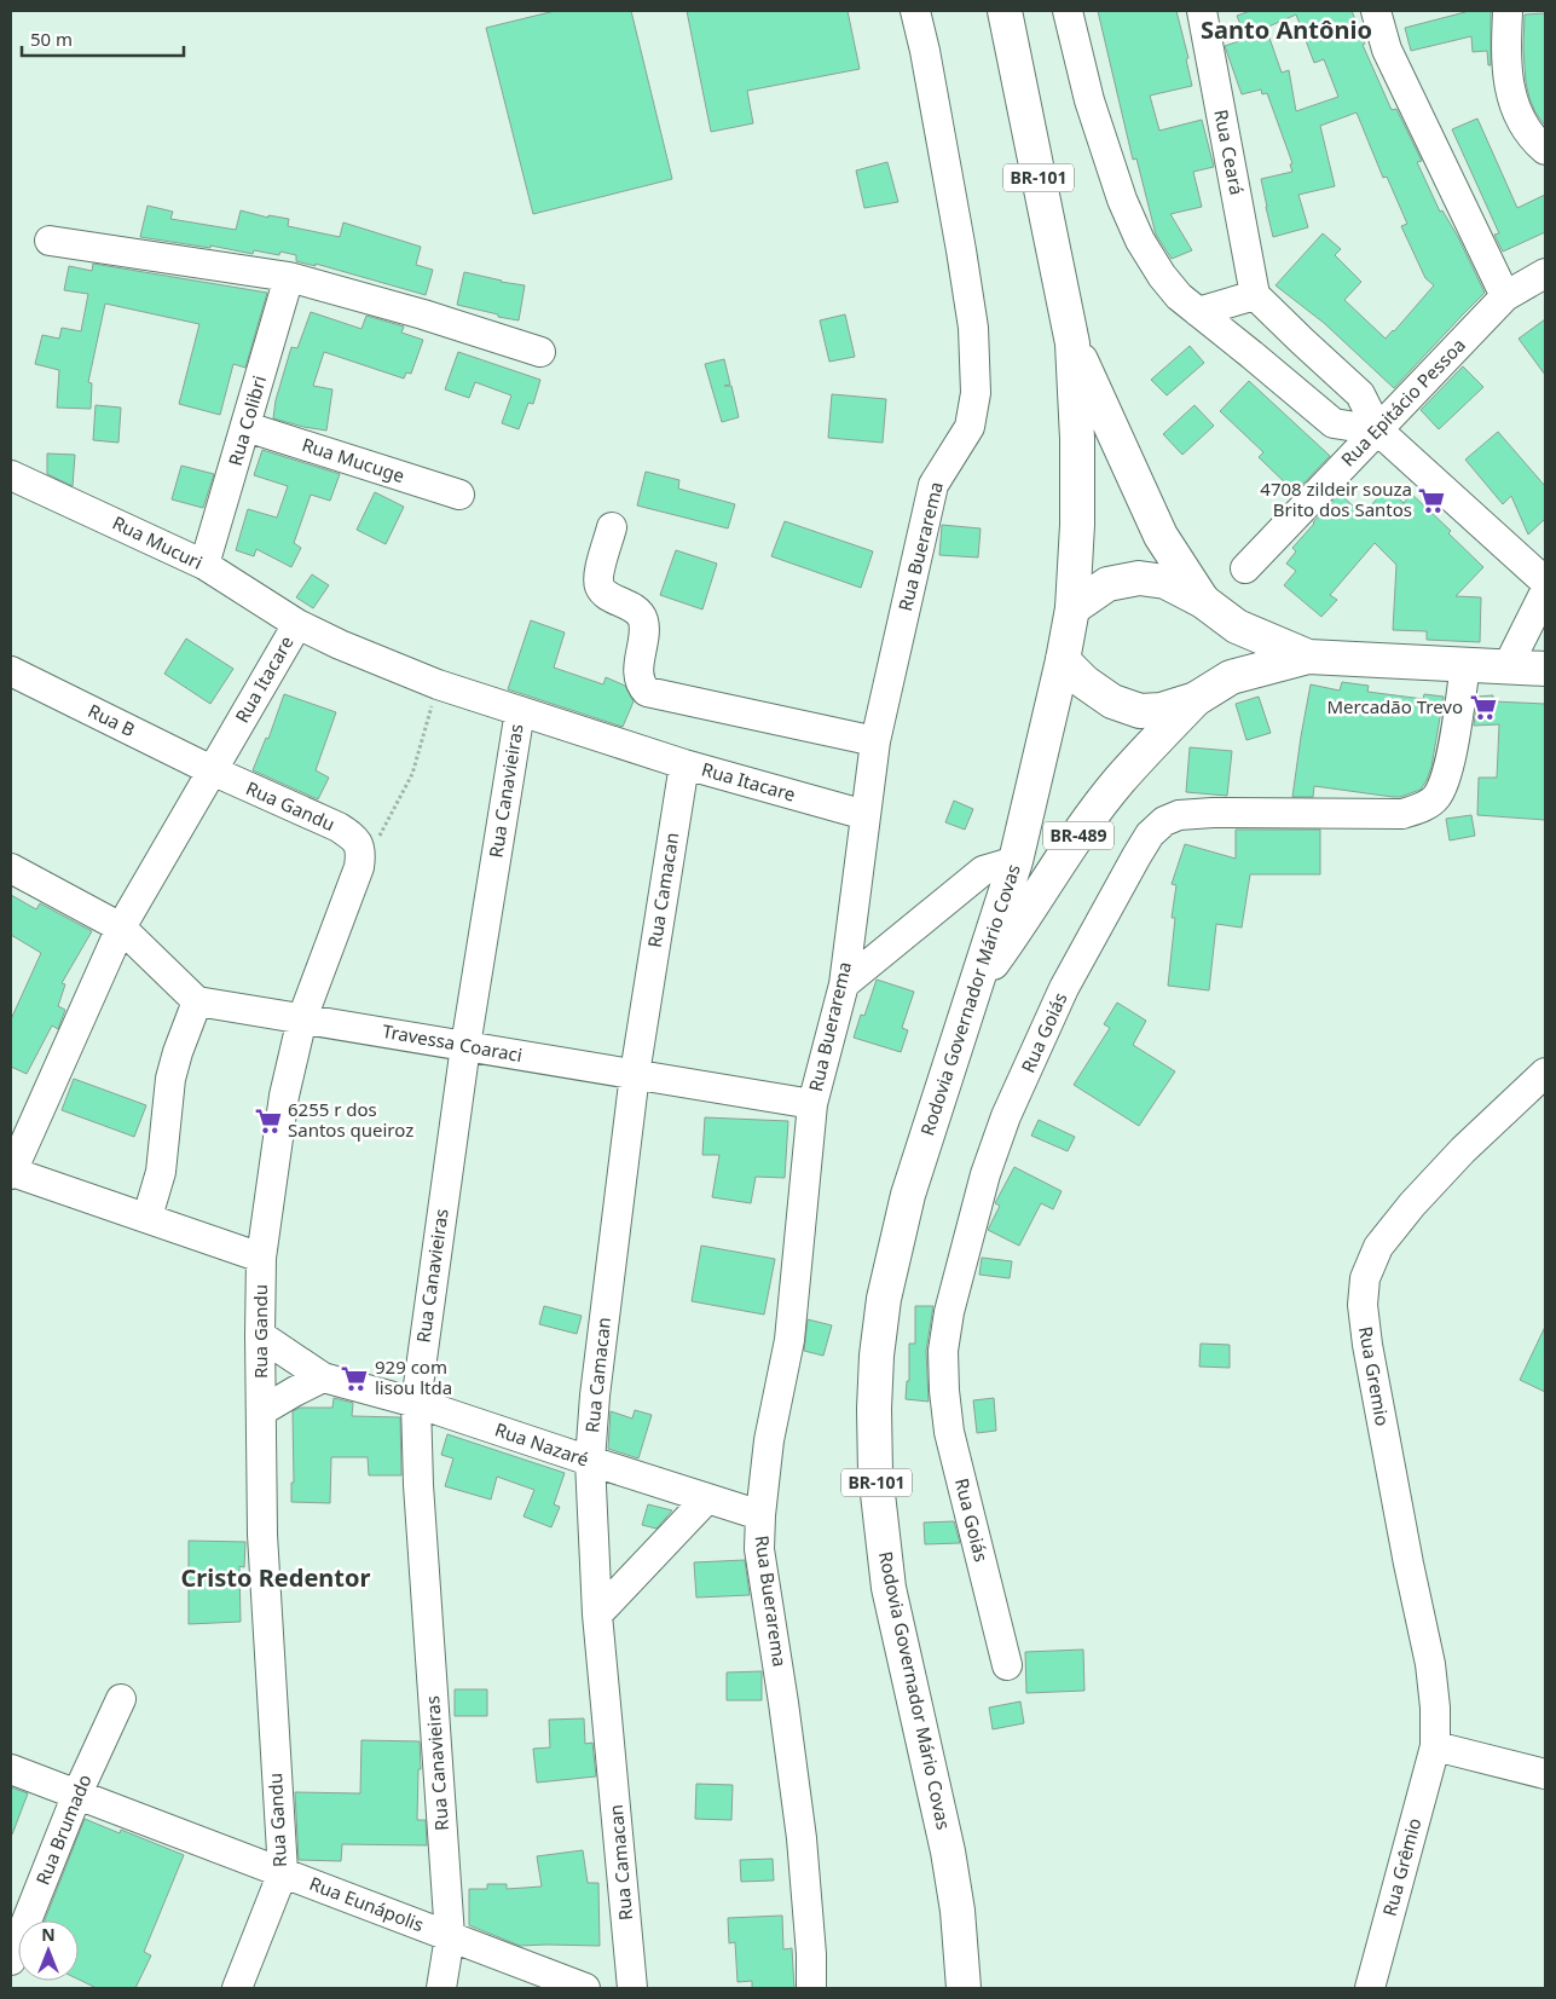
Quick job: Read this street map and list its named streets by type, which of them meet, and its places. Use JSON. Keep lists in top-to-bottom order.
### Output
{
  "streets": {
    "main road": ["BR-101", "BR-489", "Rodovia Governador Mário Covas"],
    "street": [
      "Rua Ceará",
      "Rua Epitácio Pessoa",
      "Rua Colibri",
      "Rua Mucuge",
      "Rua Mucuri",
      "Rua Buerarema",
      "Rua Itacare",
      "Rua B",
      "Rua Canavieiras",
      "Rua Gandu",
      "Rua Camacan",
      "Rua Goiás",
      "Travessa Coaraci",
      "Rua Gremio",
      "Rua Nazaré",
      "Rua Brumado",
      "Rua Grêmio",
      "Rua Eunápolis"
    ]
  },
  "crossings": [
    ["Rua Colibri", "Rua Mucuge"],
    ["Rua Colibri", "Rua Mucuri"],
    ["Rua Mucuri", "Rua Itacare"],
    ["Rua Buerarema", "Rua Itacare"],
    ["Rua Buerarema", "Travessa Coaraci"],
    ["Rua Buerarema", "Rua Nazaré"],
    ["Rua Itacare", "Rua B"],
    ["Rua Itacare", "Rua Canavieiras"],
    ["Rua Itacare", "Rua Gandu"],
    ["Rua Itacare", "Rua Camacan"],
    ["Rua B", "Rua Gandu"],
    ["Rua Canavieiras", "Travessa Coaraci"],
    ["Rua Canavieiras", "Rua Nazaré"],
    ["Rua Canavieiras", "Rua Eunápolis"],
    ["Rua Gandu", "Travessa Coaraci"],
    ["Rua Gandu", "Rua Nazaré"],
    ["Rua Gandu", "Rua Eunápolis"],
    ["BR-489", "Rodovia Governador Mário Covas"],
    ["BR-489", "Rua Goiás"],
    ["Rua Camacan", "Travessa Coaraci"],
    ["Rua Camacan", "Rua Nazaré"],
    ["Rua Gremio", "Rua Grêmio"],
    ["Rua Brumado", "Rua Eunápolis"]
  ],
  "districts": ["Santo Antônio", "Cristo Redentor"],
  "places": {
    "supermarket": [
      "4708 zildeir souza Brito dos Santos",
      "Mercadão Trevo",
      "6255 r dos Santos queiroz",
      "929 com lisou ltda"
    ]
  },
  "scale_bar": "50 m",
  "north": "top"
}
